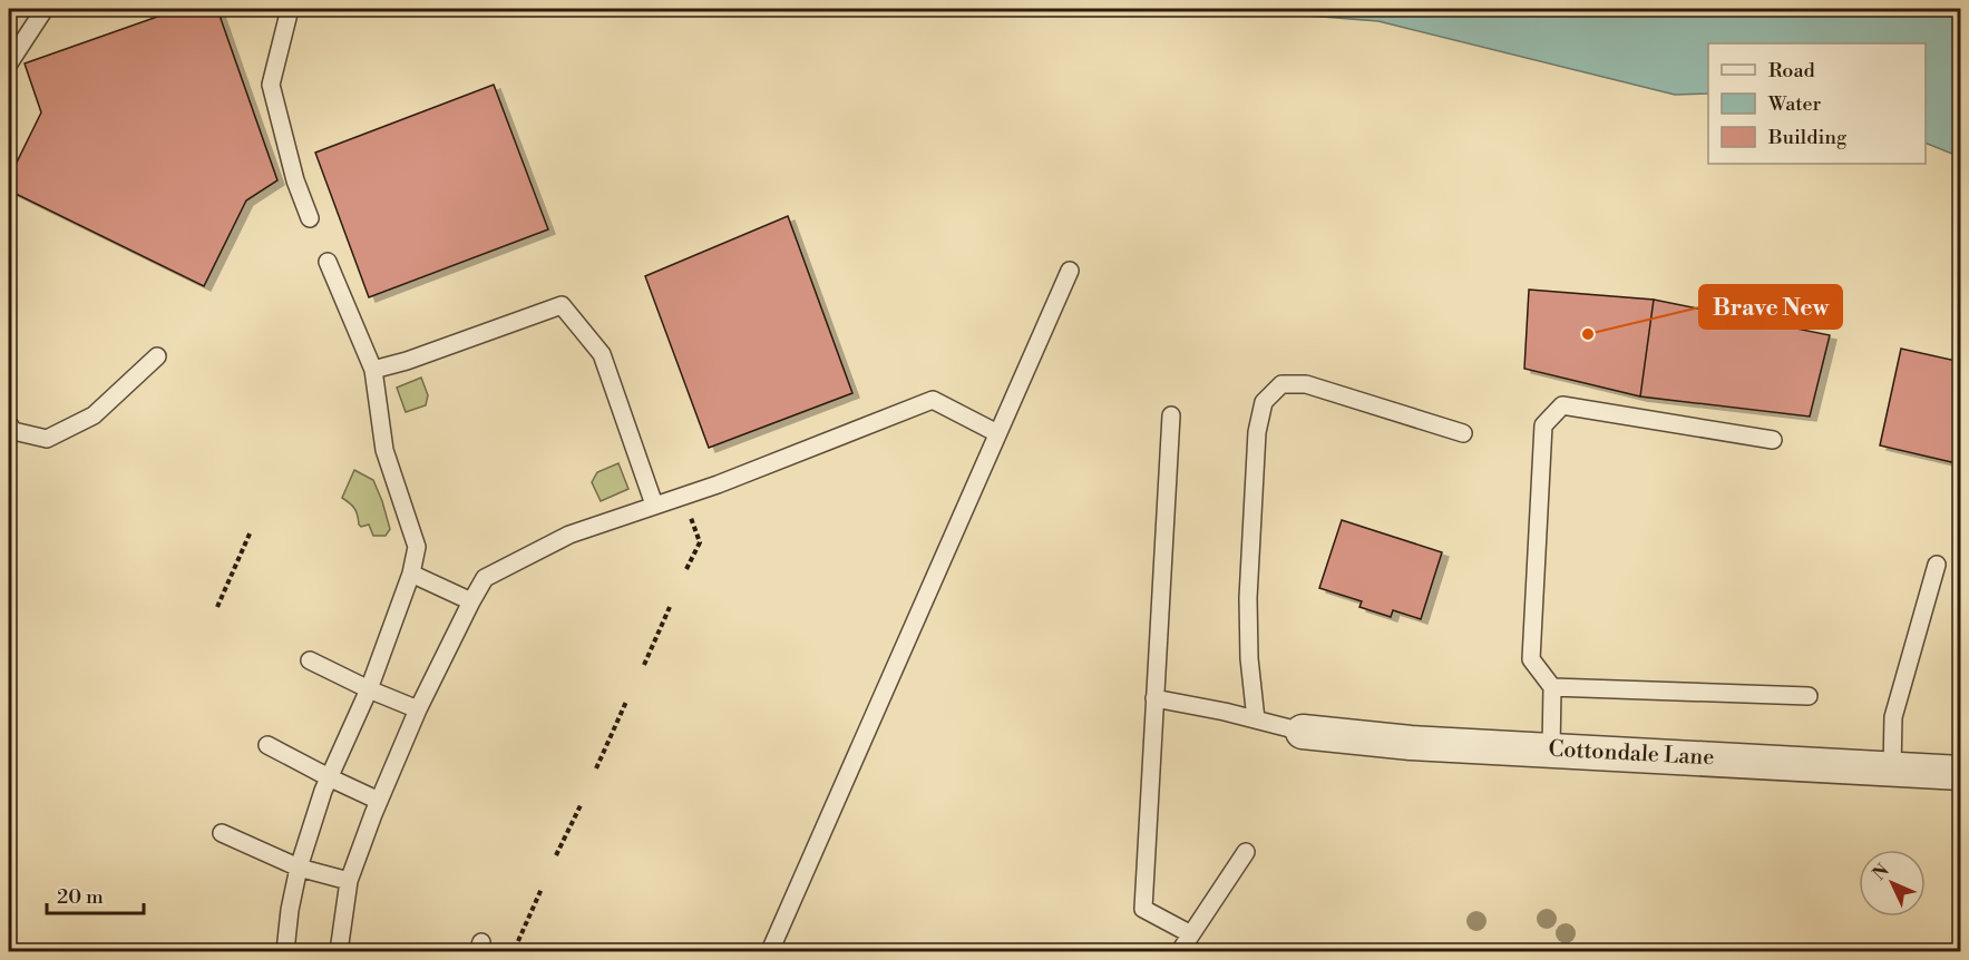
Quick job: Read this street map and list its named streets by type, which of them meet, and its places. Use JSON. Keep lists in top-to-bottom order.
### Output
{
  "streets": {
    "street": ["Cottondale Lane"]
  },
  "places": ["Brave New"],
  "legend": ["Road", "Water", "Building"],
  "scale_bar": "20 m",
  "north": "top left"
}
